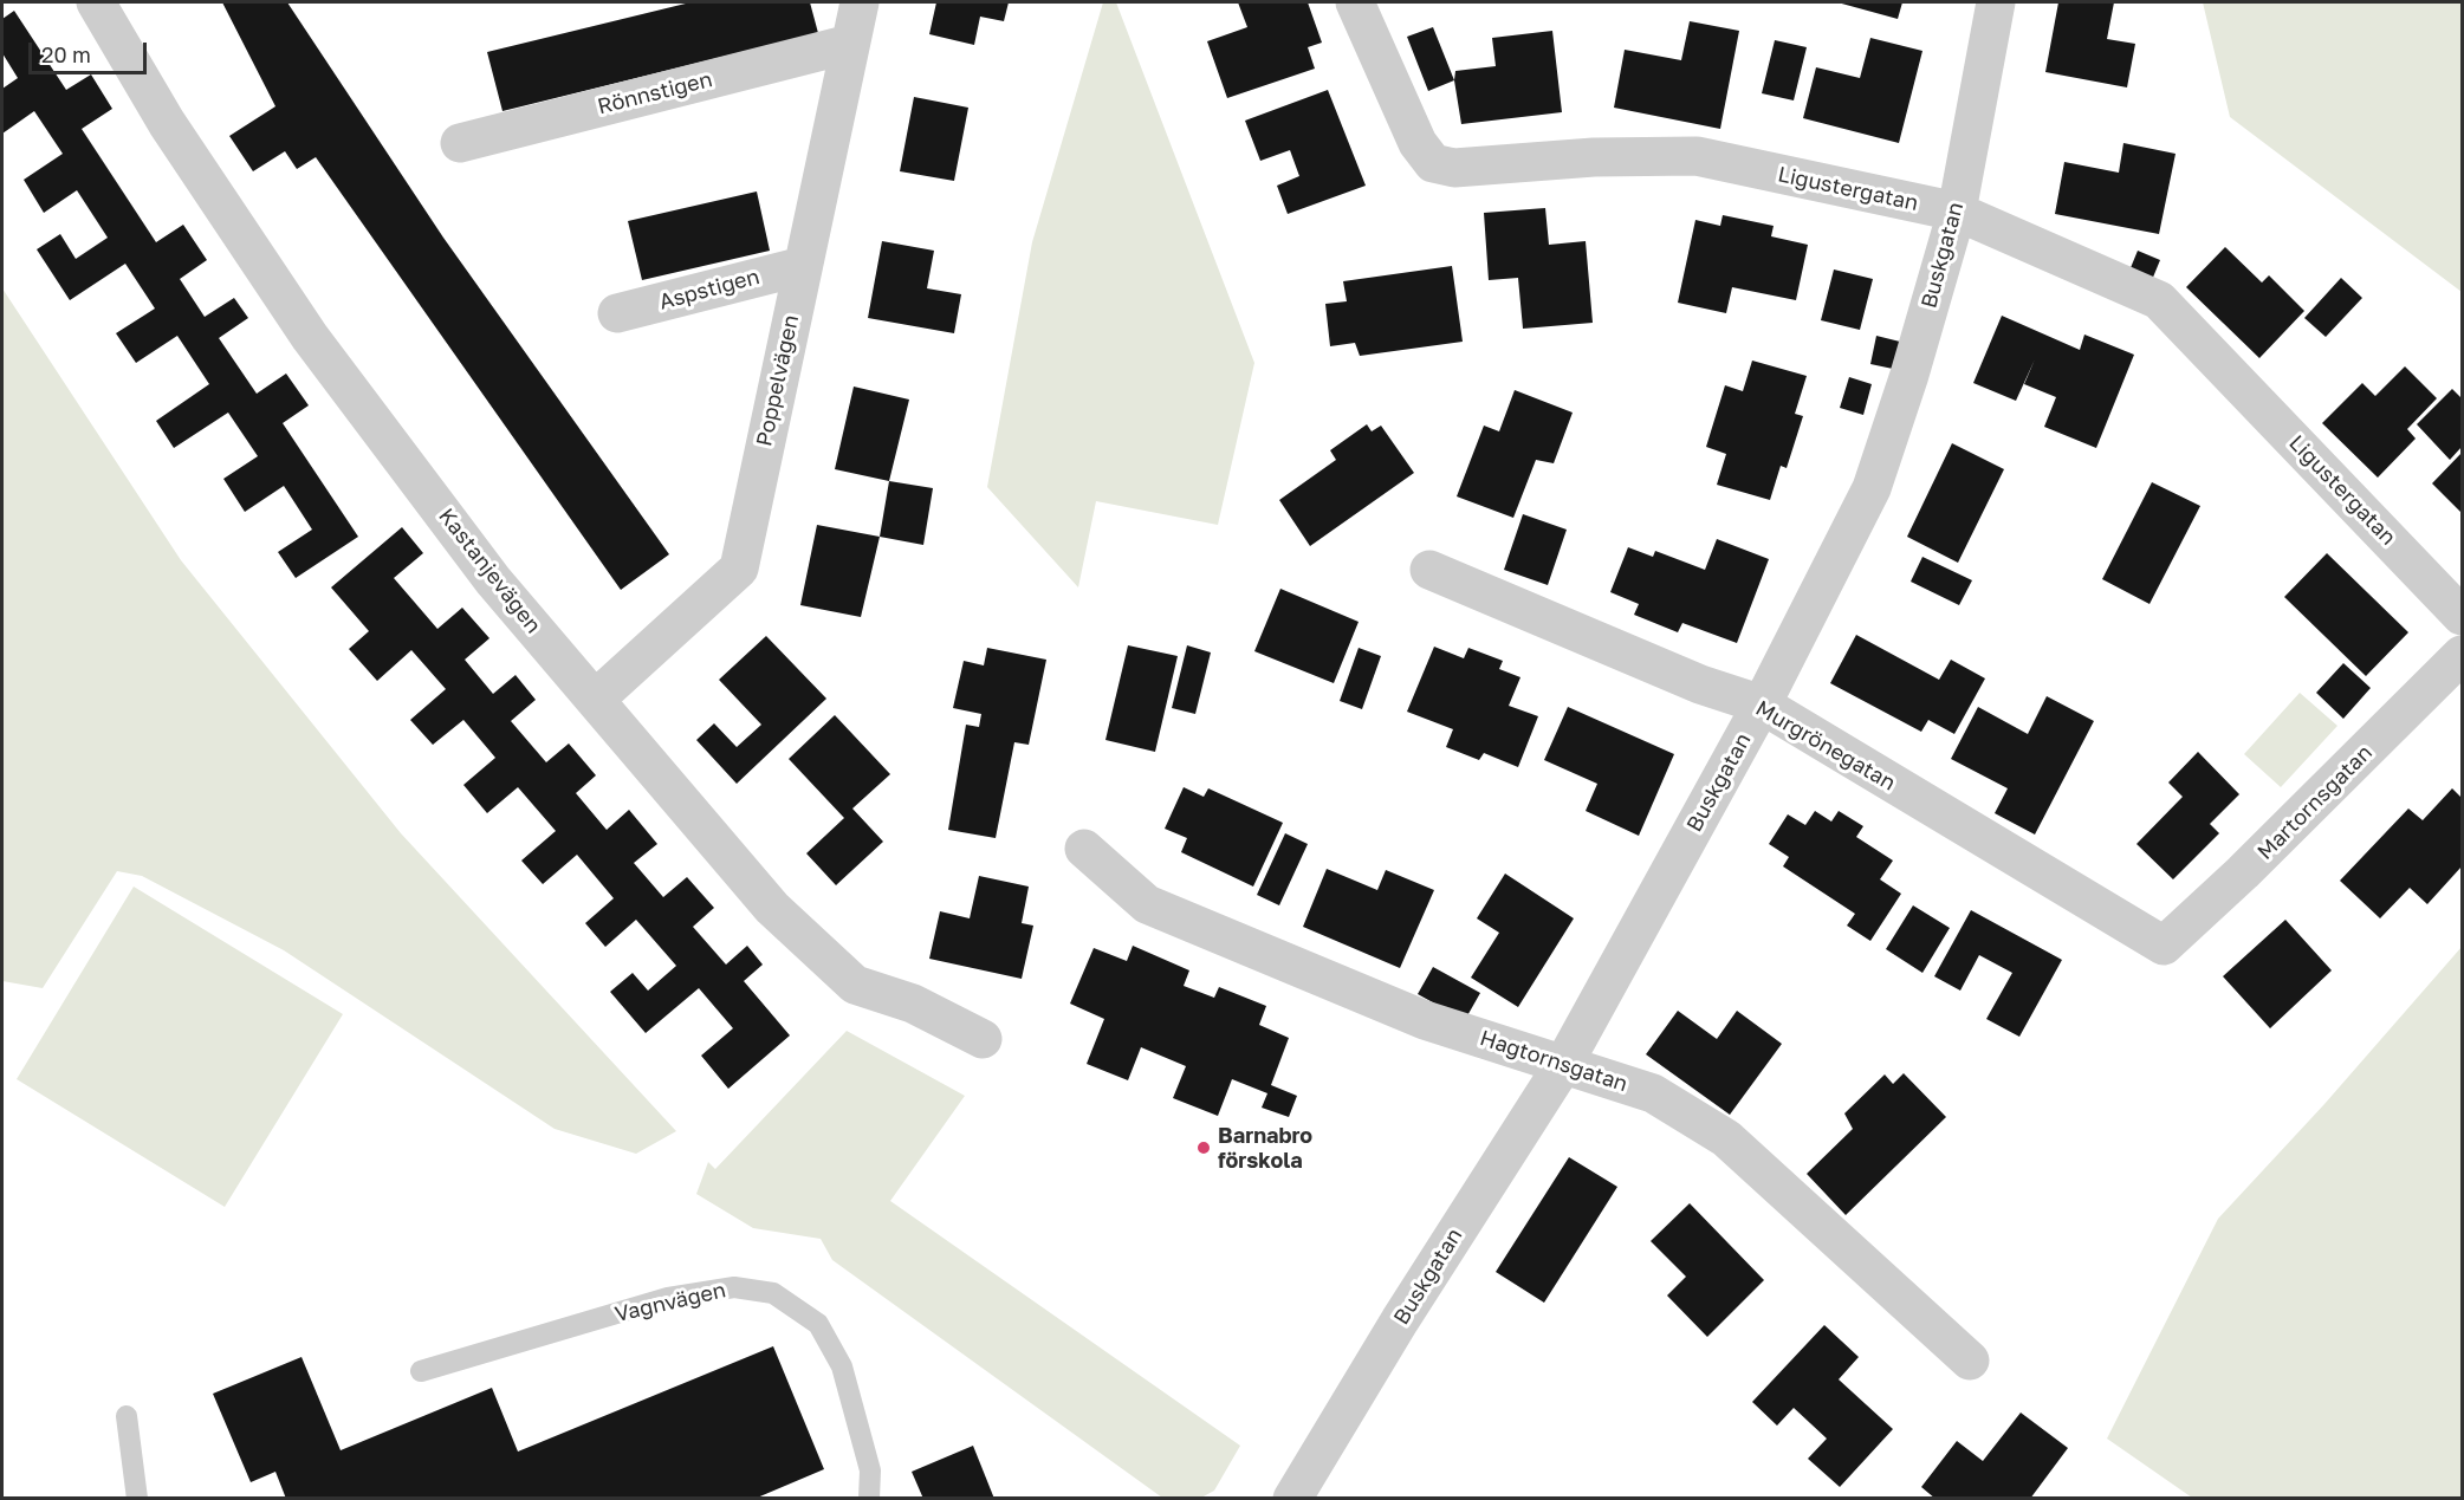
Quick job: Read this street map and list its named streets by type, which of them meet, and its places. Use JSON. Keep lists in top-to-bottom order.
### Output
{
  "streets": {
    "street": [
      "Rönnstigen",
      "Ligustergatan",
      "Buskgatan",
      "Aspstigen",
      "Poppelvägen",
      "Kastanjevägen",
      "Murgrönegatan",
      "Martornsgatan",
      "Hagtornsgatan"
    ],
    "lane": ["Vagnvägen"]
  },
  "crossings": [
    ["Rönnstigen", "Poppelvägen"],
    ["Ligustergatan", "Buskgatan"],
    ["Buskgatan", "Murgrönegatan"],
    ["Buskgatan", "Hagtornsgatan"],
    ["Aspstigen", "Poppelvägen"],
    ["Poppelvägen", "Kastanjevägen"],
    ["Murgrönegatan", "Martornsgatan"]
  ],
  "places": ["Barnabro förskola"],
  "scale_bar": "20 m"
}
